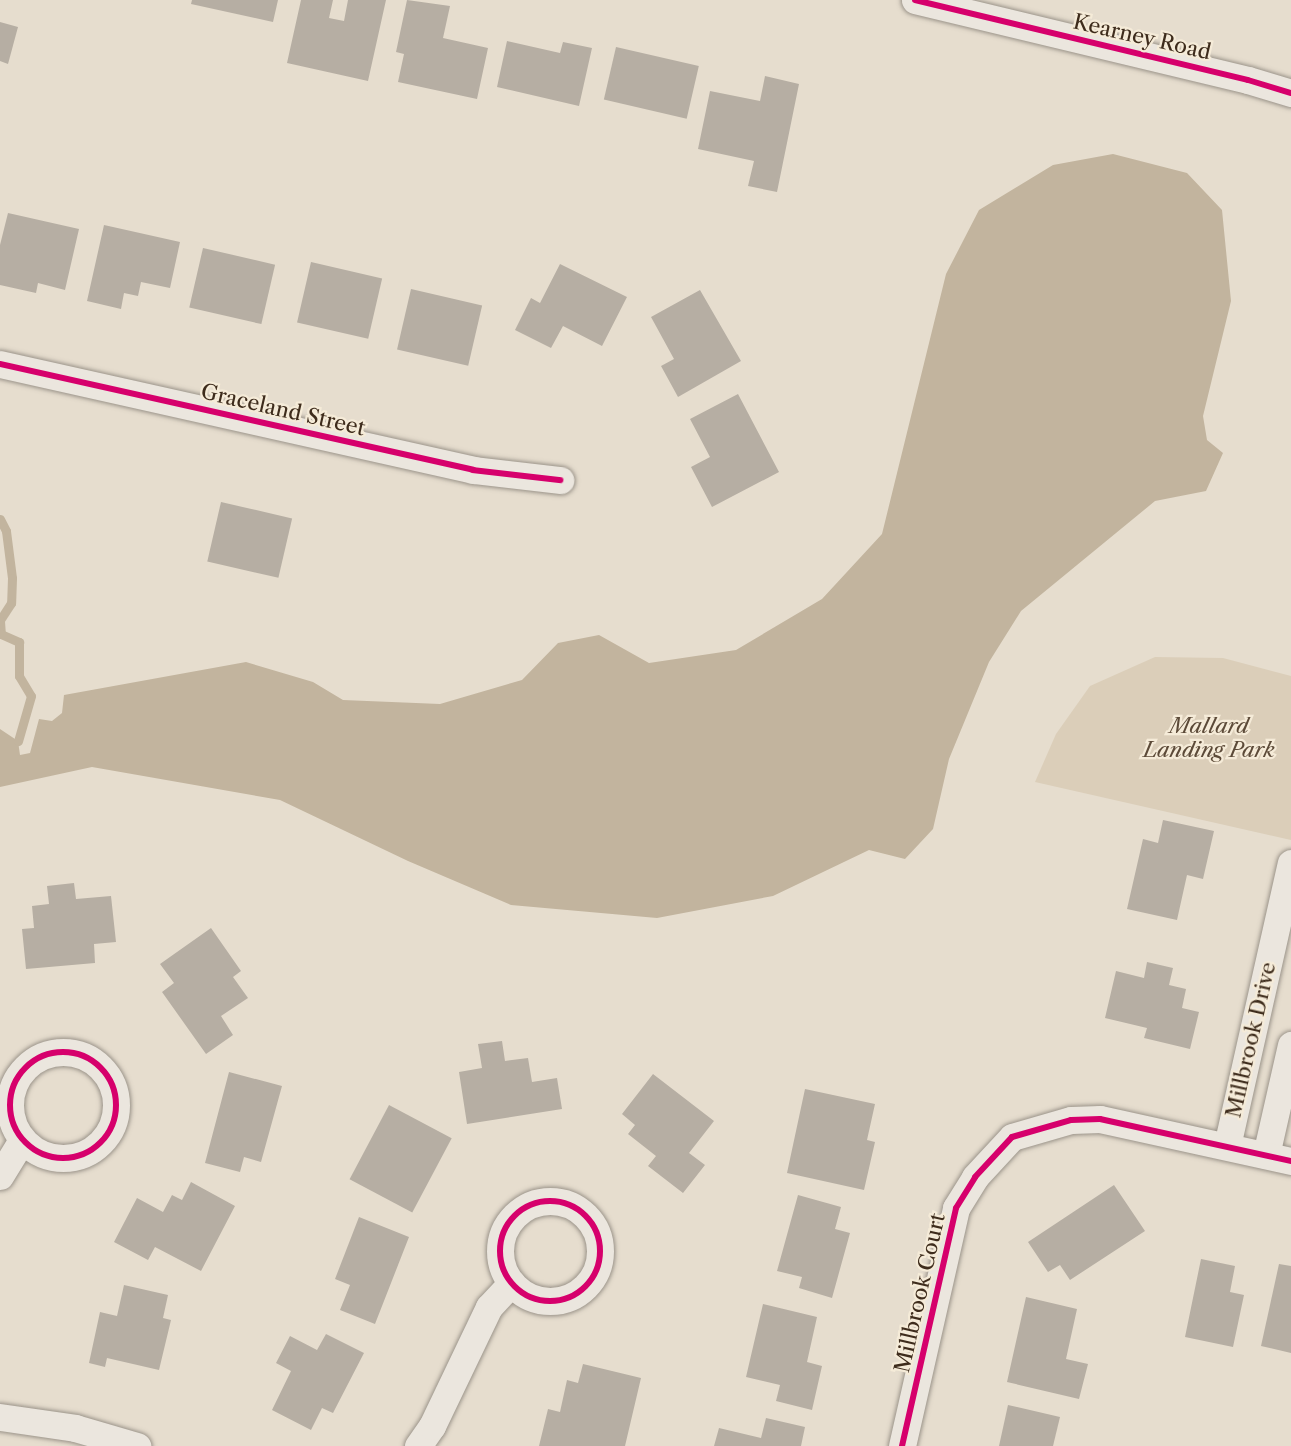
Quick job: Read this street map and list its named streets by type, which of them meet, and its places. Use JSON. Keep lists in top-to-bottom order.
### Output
{
  "streets": {
    "street": [
      "Kearney Road",
      "Graceland Street",
      "Millbrook Drive",
      "Millbrook Court"
    ]
  },
  "crossings": [
    ["Millbrook Drive", "Millbrook Court"]
  ],
  "parks": ["Mallard Landing Park"]
}
